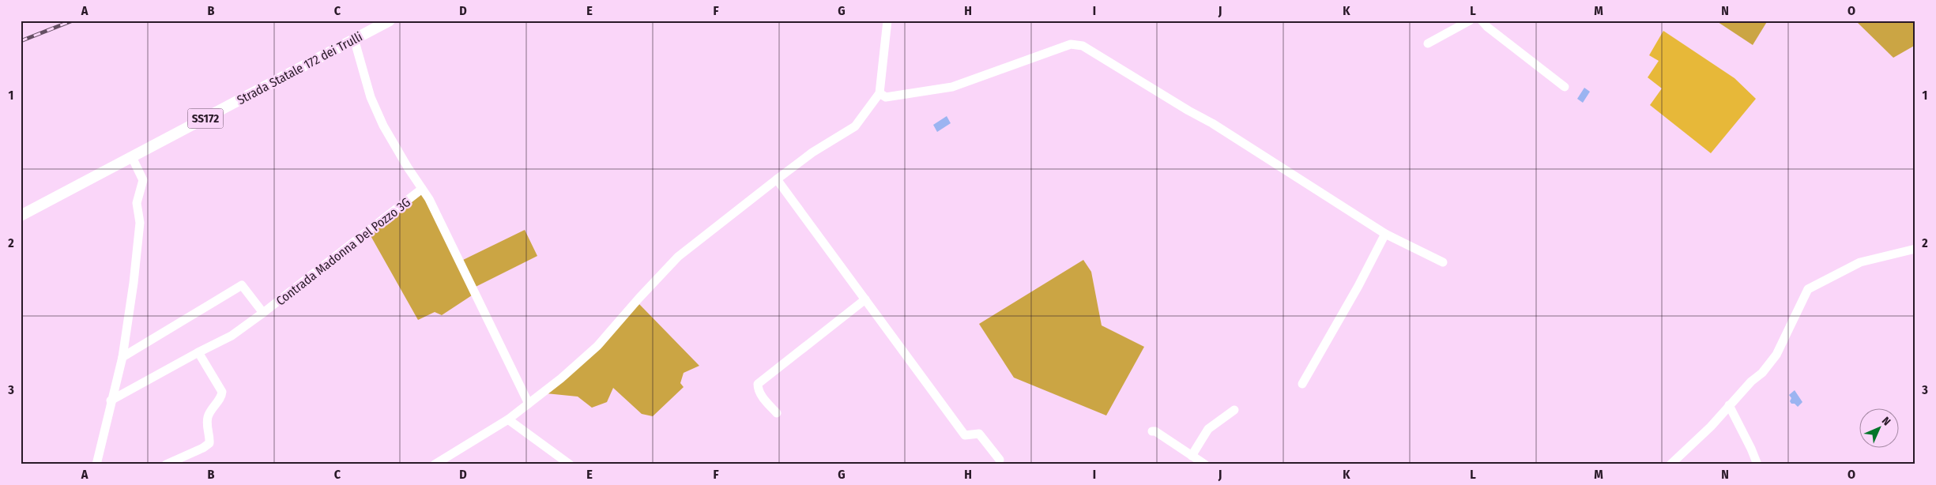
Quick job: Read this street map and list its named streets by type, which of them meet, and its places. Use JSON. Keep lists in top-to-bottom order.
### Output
{
  "streets": {
    "main road": ["Strada Statale 172 dei Trulli", "SS172"],
    "street": ["Contrada Madonna Del Pozzo 3G"]
  },
  "north": "top right",
  "grid": {
    "columns": [
      "A",
      "B",
      "C",
      "D",
      "E",
      "F",
      "G",
      "H",
      "I",
      "J",
      "K",
      "L",
      "M",
      "N",
      "O"
    ],
    "rows": ["1", "2", "3"]
  }
}
